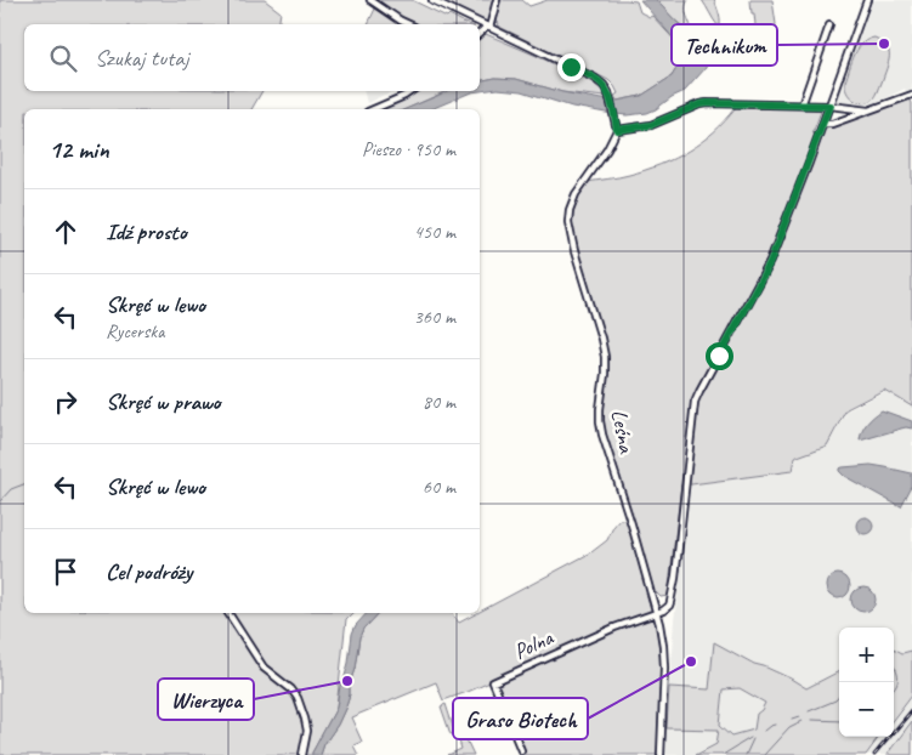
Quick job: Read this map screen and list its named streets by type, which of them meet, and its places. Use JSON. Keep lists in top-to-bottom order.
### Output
{
  "streets": {
    "street": ["Leśna", "Polna"]
  },
  "crossings": [
    ["Leśna", "Polna"]
  ],
  "places": ["Technikum", "Graso Biotech", "Wierzyca"],
  "page": {
    "search": "Szukaj tutaj",
    "heading": ["12 min", "Pieszo · 950 m"],
    "list": [
      ["Idź prosto", "450 m"],
      ["Skręć w lewo", "Rycerska", "360 m"],
      ["Skręć w prawo", "80 m"],
      ["Skręć w lewo", "60 m"],
      "Cel podróży"
    ],
    "map_buttons": ["+", "−"]
  }
}
